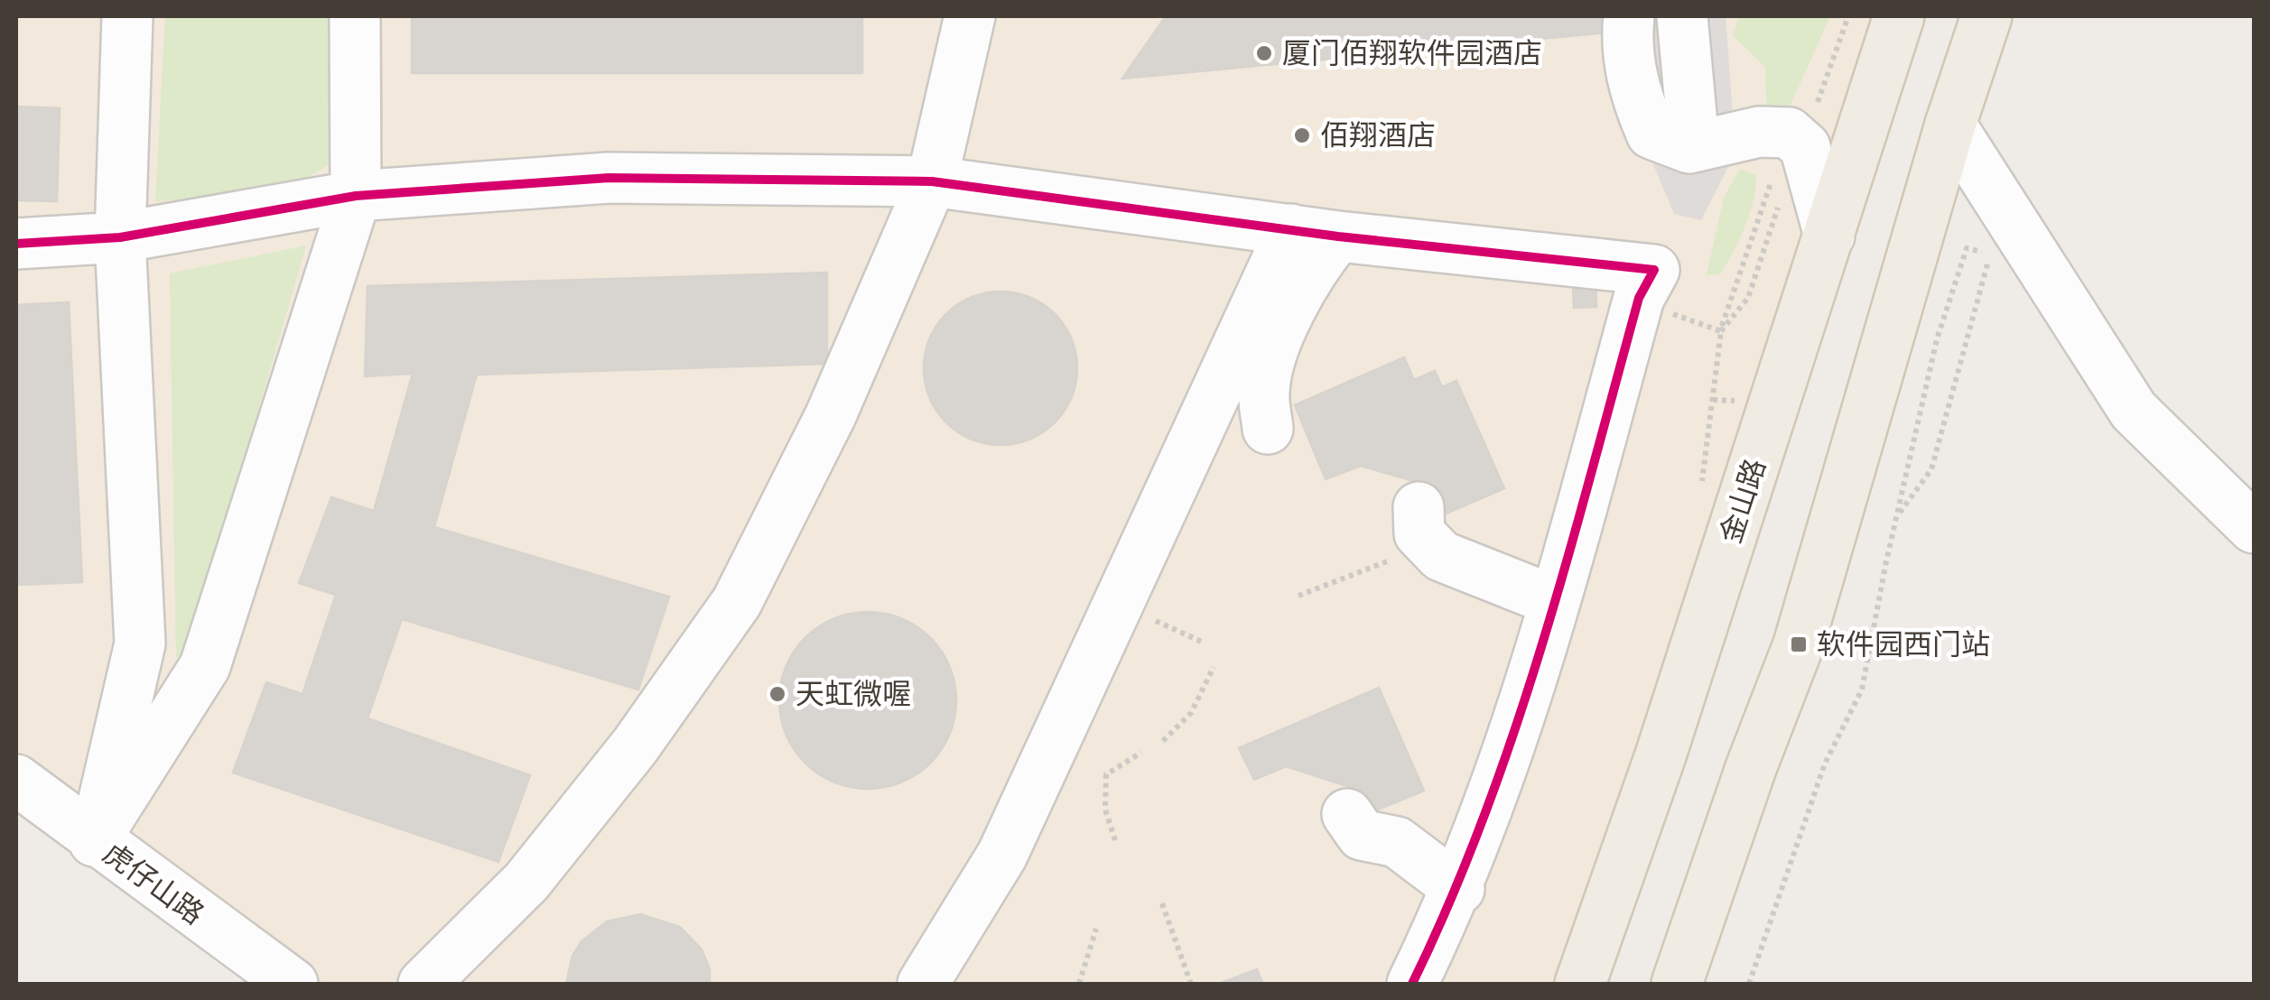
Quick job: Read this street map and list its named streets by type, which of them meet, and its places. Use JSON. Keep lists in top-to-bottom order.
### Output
{
  "streets": {
    "main road": ["金山路"],
    "street": ["虎仔山路"]
  },
  "places": {
    "other": ["厦门佰翔软件园酒店", "佰翔酒店", "天虹微喔"],
    "transit": ["软件园西门站"]
  }
}
